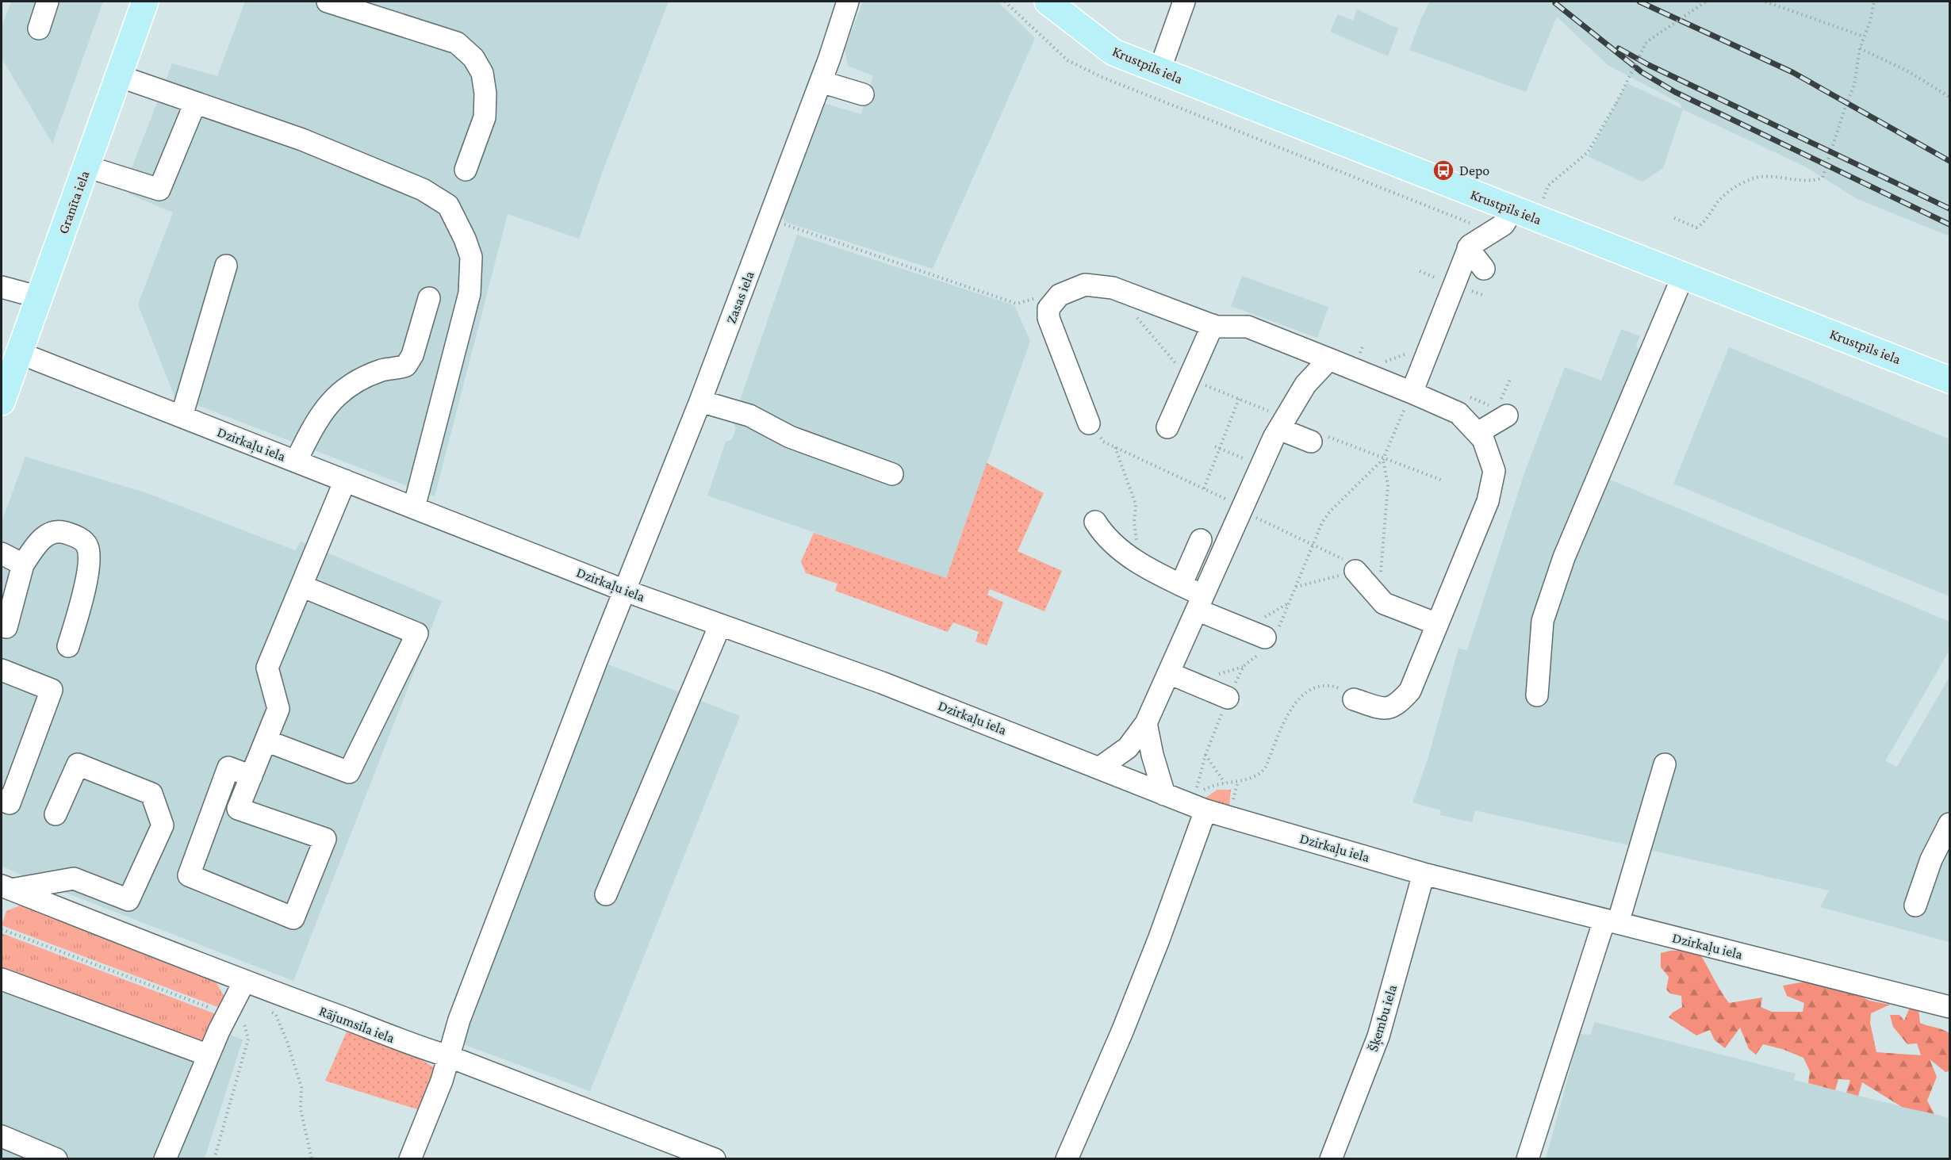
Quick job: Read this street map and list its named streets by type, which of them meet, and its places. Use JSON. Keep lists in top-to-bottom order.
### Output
{
  "streets": {
    "main road": ["Krustpils iela", "Granīta iela"],
    "street": [
      "Zasas iela",
      "Dzirkaļu iela",
      "Šķembu iela",
      "Rājumsila iela"
    ]
  },
  "crossings": [
    ["Granīta iela", "Dzirkaļu iela"],
    ["Zasas iela", "Dzirkaļu iela"],
    ["Zasas iela", "Rājumsila iela"],
    ["Dzirkaļu iela", "Šķembu iela"]
  ],
  "places": {
    "bus stop": ["Depo"]
  }
}
